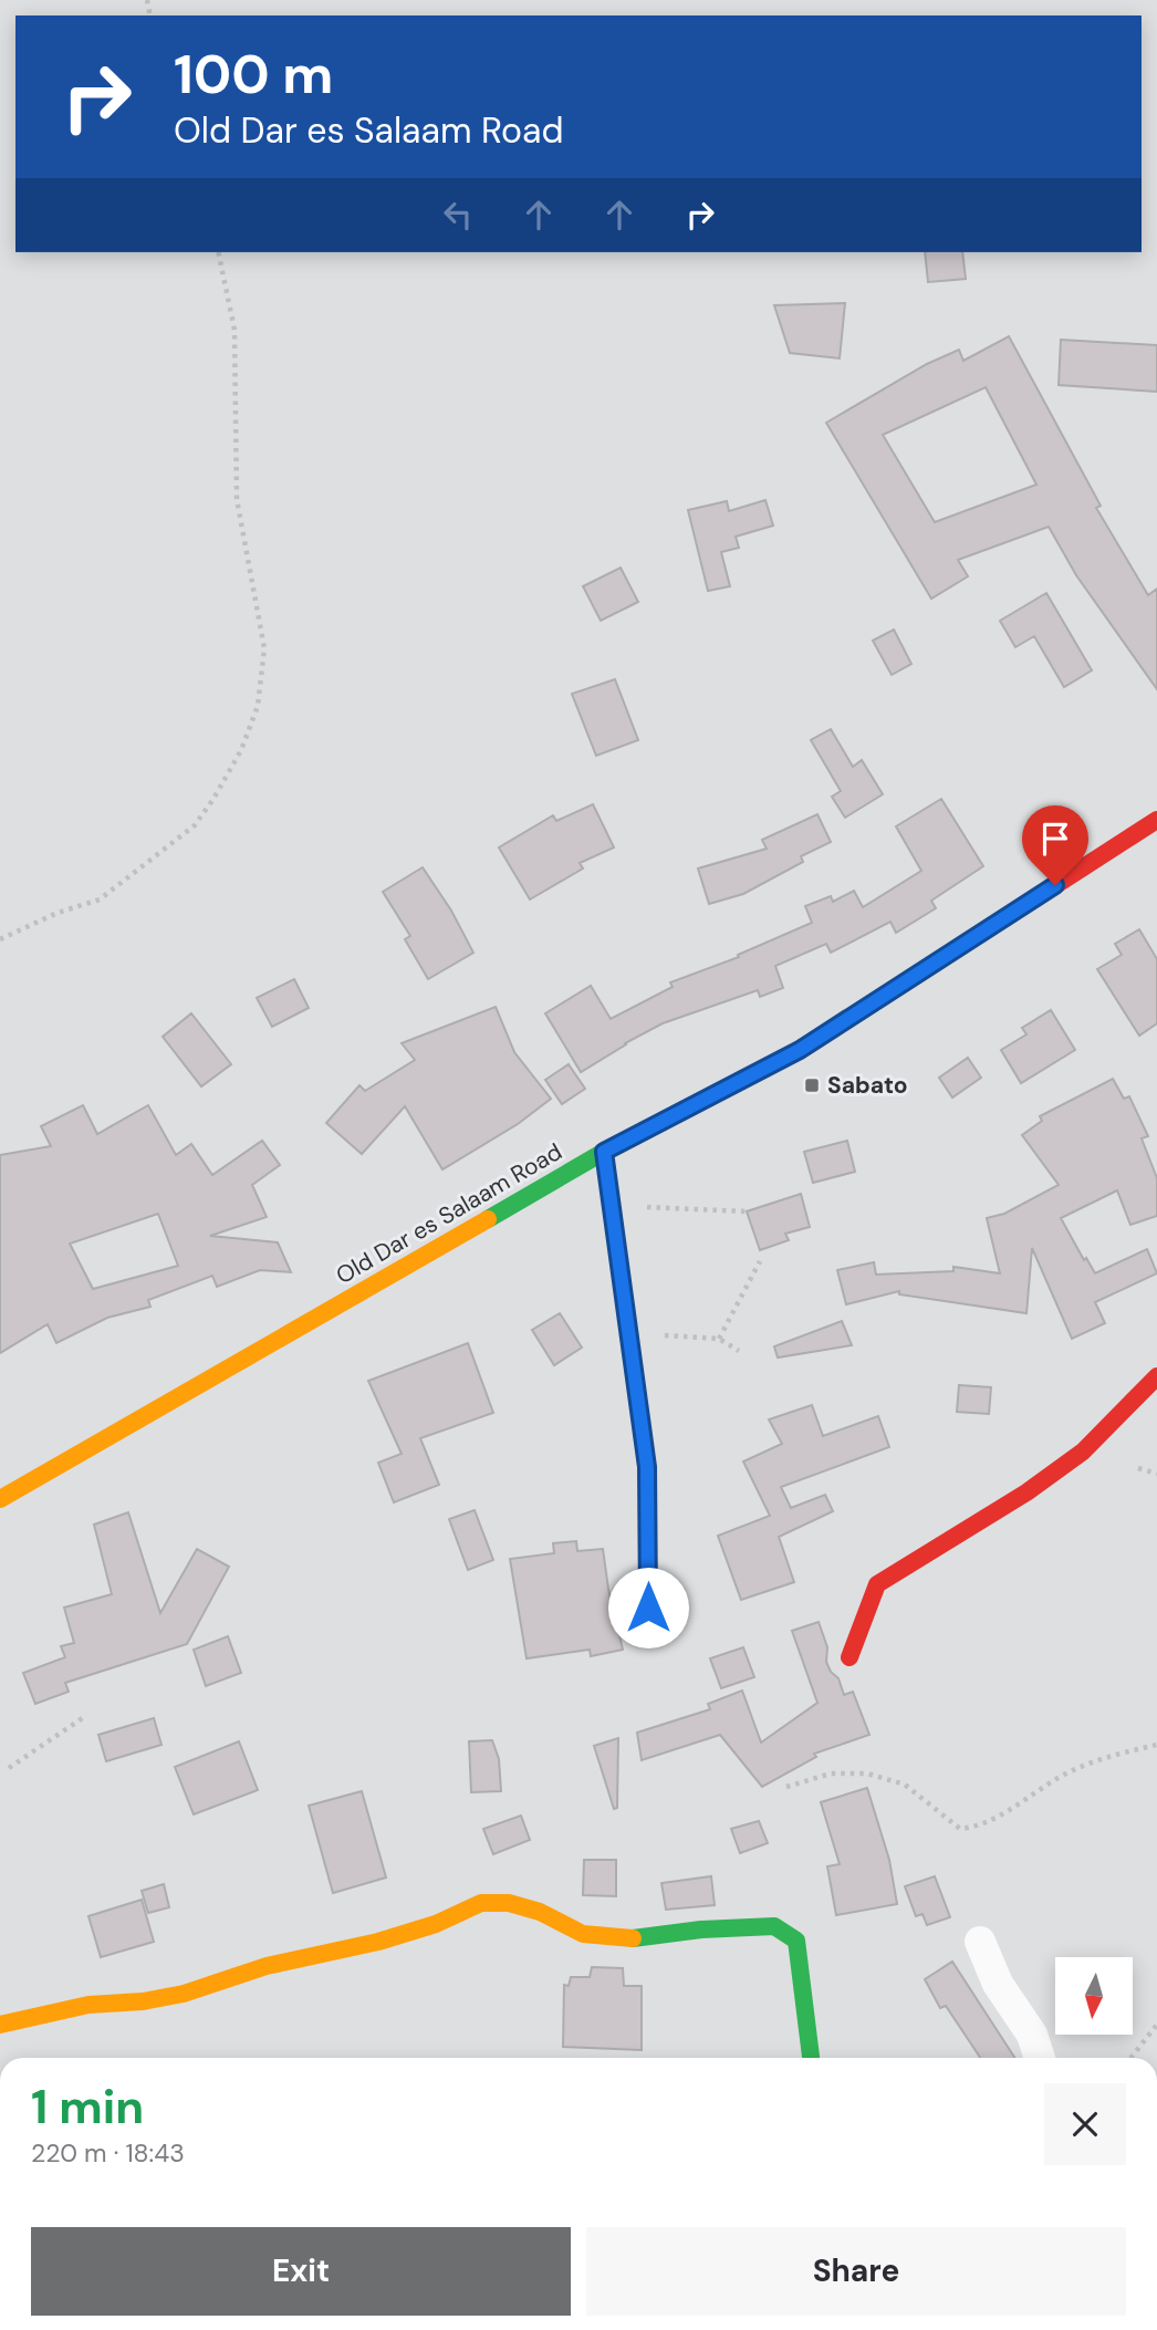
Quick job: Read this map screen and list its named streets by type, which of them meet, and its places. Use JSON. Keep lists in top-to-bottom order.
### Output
{
  "streets": {
    "street": ["Old Dar es Salaam Road"]
  },
  "places": {
    "transit": ["Sabato"]
  },
  "north": "bottom",
  "page": {
    "turn": ["100 m", "Old Dar es Salaam Road"],
    "heading": ["1 min", "220 m · 18:43"],
    "buttons": ["Exit", "Share"]
  }
}
